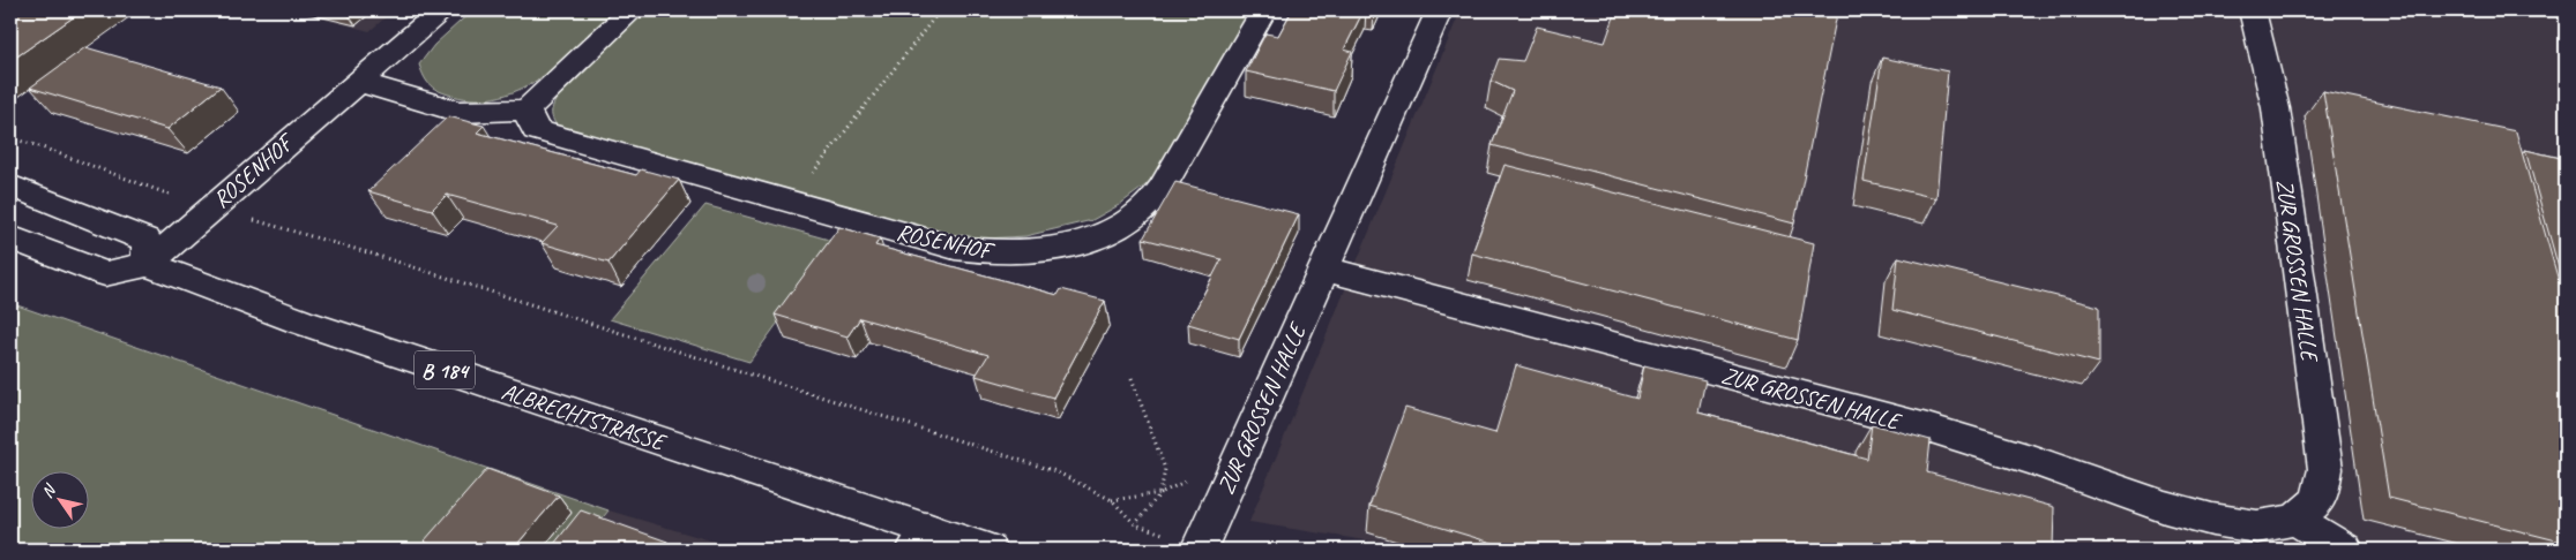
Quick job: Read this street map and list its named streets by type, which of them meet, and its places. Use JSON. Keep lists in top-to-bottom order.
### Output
{
  "streets": {
    "street": [
      "ROSENHOF",
      "ZUR GROSSEN HALLE",
      "B 184",
      "ALBRECHTSTRASSE"
    ]
  },
  "crossings": [
    ["ROSENHOF", "ALBRECHTSTRASSE"]
  ],
  "north": "top left"
}
